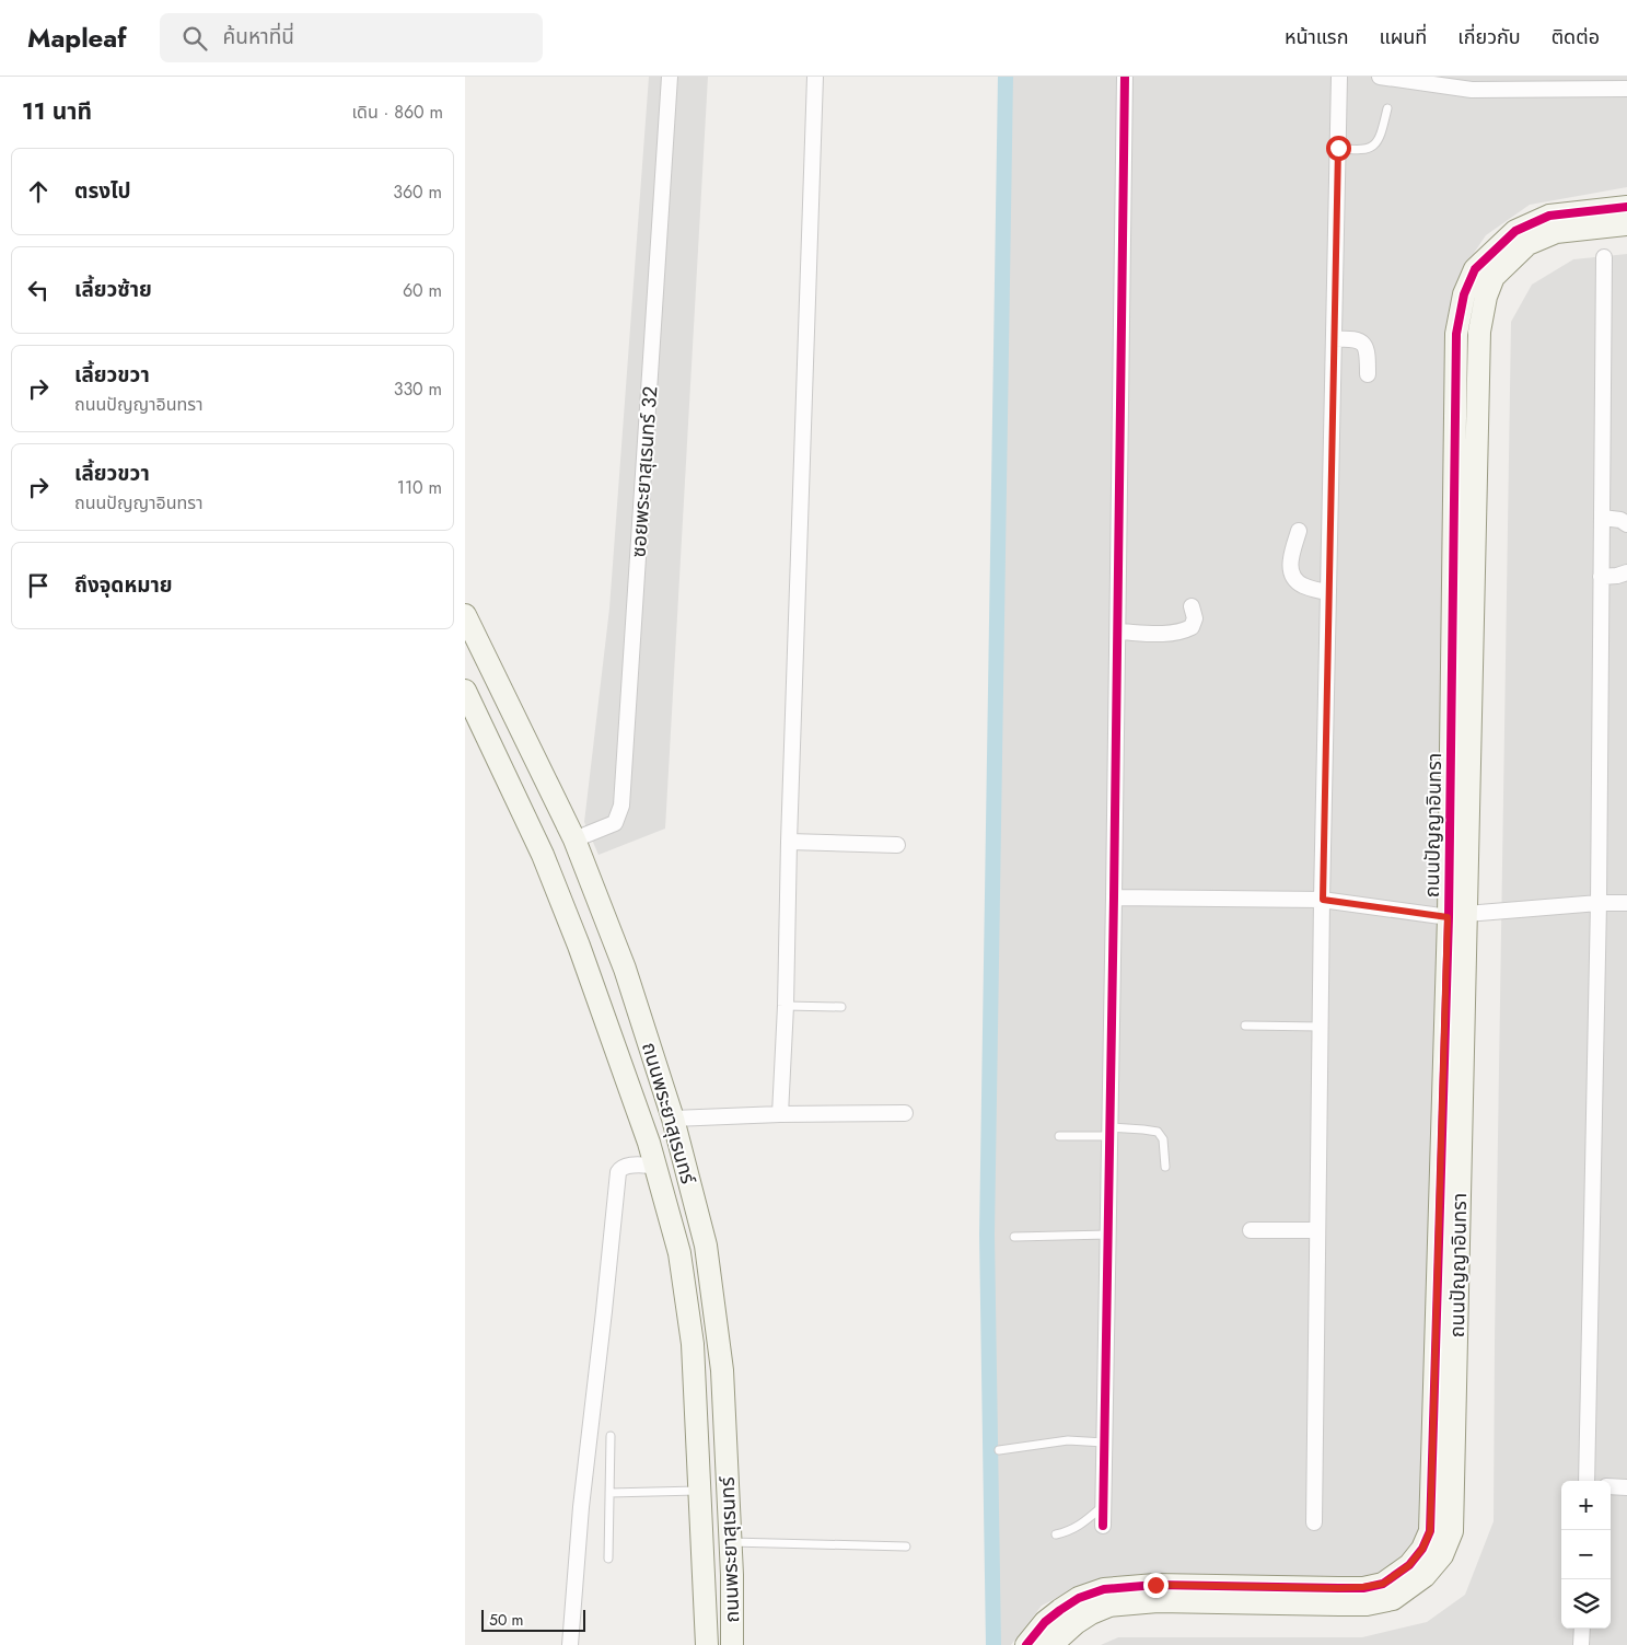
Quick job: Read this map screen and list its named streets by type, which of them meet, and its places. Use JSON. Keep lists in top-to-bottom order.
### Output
{
  "streets": {
    "street": ["ซอยพระยาสุเรนทร์ 32", "ถนนปัญญาอินทรา", "ถนนพระยาสุเรนทร์"]
  },
  "crossings": [
    ["ซอยพระยาสุเรนทร์ 32", "ถนนพระยาสุเรนทร์"]
  ],
  "scale_bar": "50 m",
  "page": {
    "header": "Mapleaf",
    "search": "ค้นหาที่นี่",
    "nav": [
      "หน้าแรก",
      "แผนที่",
      "เกี่ยวกับ",
      "ติดต่อ"
    ],
    "heading": ["11 นาที", "เดิน · 860 m"],
    "list": [
      ["ตรงไป", "360 m"],
      ["เลี้ยวซ้าย", "60 m"],
      ["เลี้ยวขวา", "ถนนปัญญาอินทรา", "330 m"],
      ["เลี้ยวขวา", "ถนนปัญญาอินทรา", "110 m"],
      "ถึงจุดหมาย"
    ],
    "map_buttons": ["+", "−"],
    "scale": "50 m"
  }
}
